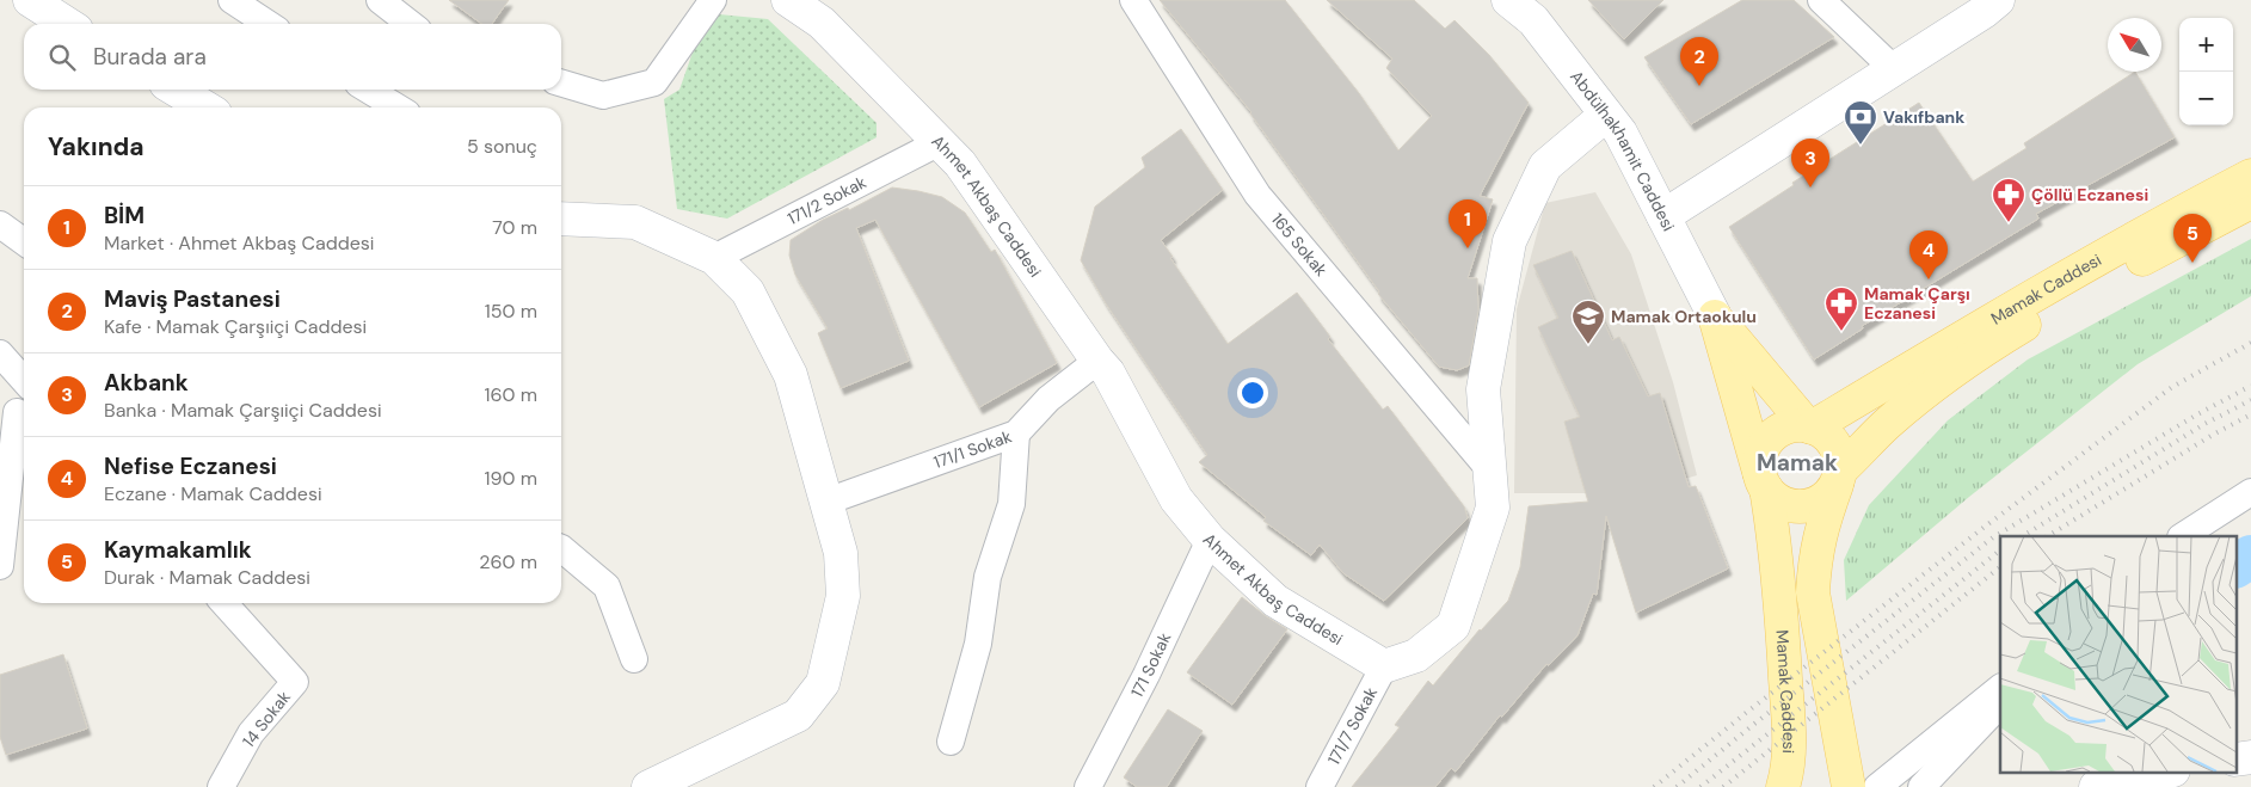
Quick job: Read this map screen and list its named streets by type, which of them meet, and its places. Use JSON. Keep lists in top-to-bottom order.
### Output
{
  "streets": {
    "main road": ["Mamak Caddesi"],
    "street": [
      "Abdülhakhamit Caddesi",
      "171/2 Sokak",
      "Ahmet Akbaş Caddesi",
      "165 Sokak",
      "171/1 Sokak",
      "171 Sokak",
      "14 Sokak",
      "171/7 Sokak"
    ]
  },
  "crossings": [
    ["171/2 Sokak", "Ahmet Akbaş Caddesi"],
    ["Ahmet Akbaş Caddesi", "171/1 Sokak"],
    ["Ahmet Akbaş Caddesi", "171 Sokak"],
    ["Ahmet Akbaş Caddesi", "171/7 Sokak"]
  ],
  "districts": ["Mamak"],
  "places": {
    "bank": ["Vakıfbank"],
    "pharmacy": ["Çöllü Eczanesi", "Mamak Çarşı Eczanesi"],
    "school or university": ["Mamak Ortaokulu"]
  },
  "north": "top left",
  "page": {
    "map_buttons": ["+", "−"],
    "search": "Burada ara",
    "pins": [
      "2",
      "3",
      "1",
      "5",
      "4"
    ],
    "heading": ["Yakında", "5 sonuç"],
    "list": [
      {
        "mark": "1",
        "name": "BİM",
        "note": "Market · Ahmet Akbaş Caddesi",
        "value": "70 m"
      },
      {
        "mark": "2",
        "name": "Maviş Pastanesi",
        "note": "Kafe · Mamak Çarşıiçi Caddesi",
        "value": "150 m"
      },
      {
        "mark": "3",
        "name": "Akbank",
        "note": "Banka · Mamak Çarşıiçi Caddesi",
        "value": "160 m"
      },
      {
        "mark": "4",
        "name": "Nefise Eczanesi",
        "note": "Eczane · Mamak Caddesi",
        "value": "190 m"
      },
      {
        "mark": "5",
        "name": "Kaymakamlık",
        "note": "Durak · Mamak Caddesi",
        "value": "260 m"
      }
    ]
  }
}
